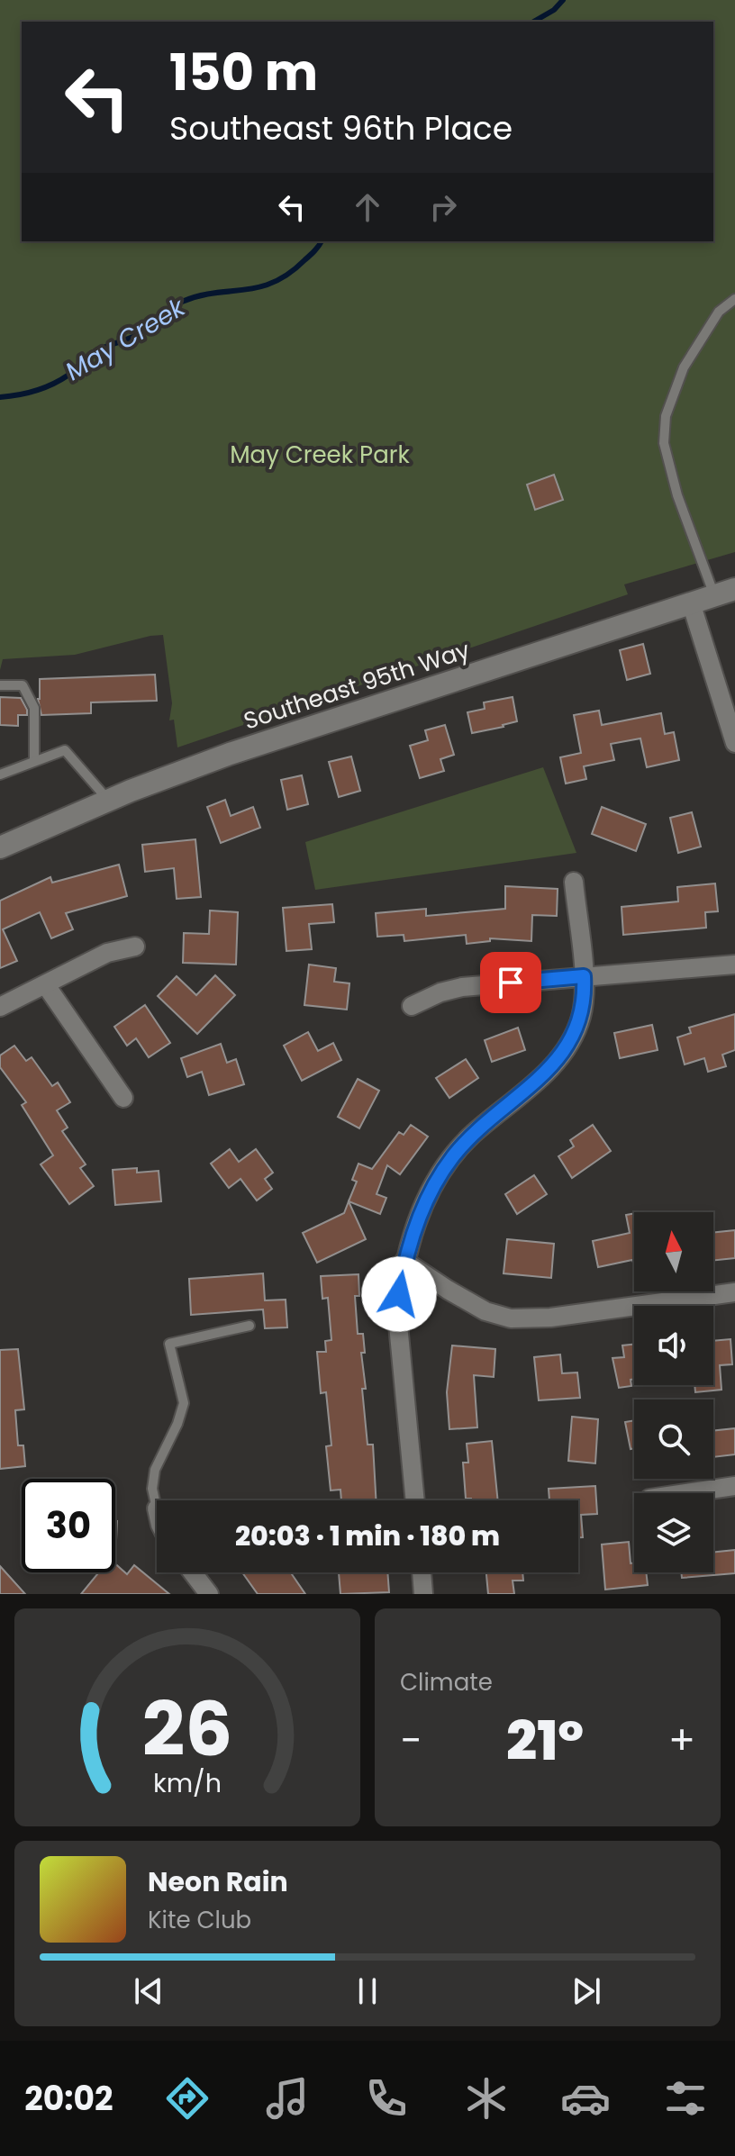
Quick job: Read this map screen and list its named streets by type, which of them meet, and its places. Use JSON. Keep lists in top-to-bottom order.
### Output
{
  "streets": {
    "street": ["Southeast 95th Way"]
  },
  "water": ["May Creek"],
  "parks": ["May Creek Park"],
  "north": "top",
  "page": {
    "turn": ["150 m", "Southeast 96th Place"],
    "limit": "30",
    "trip": "20:03 · 1 min · 180 m",
    "tile": "Climate",
    "heat": ["−", "21°", "+"],
    "song": ["Neon Rain", "Kite Club"],
    "tabs": "20:02",
    "gauge": ["26", "km/h"]
  }
}
